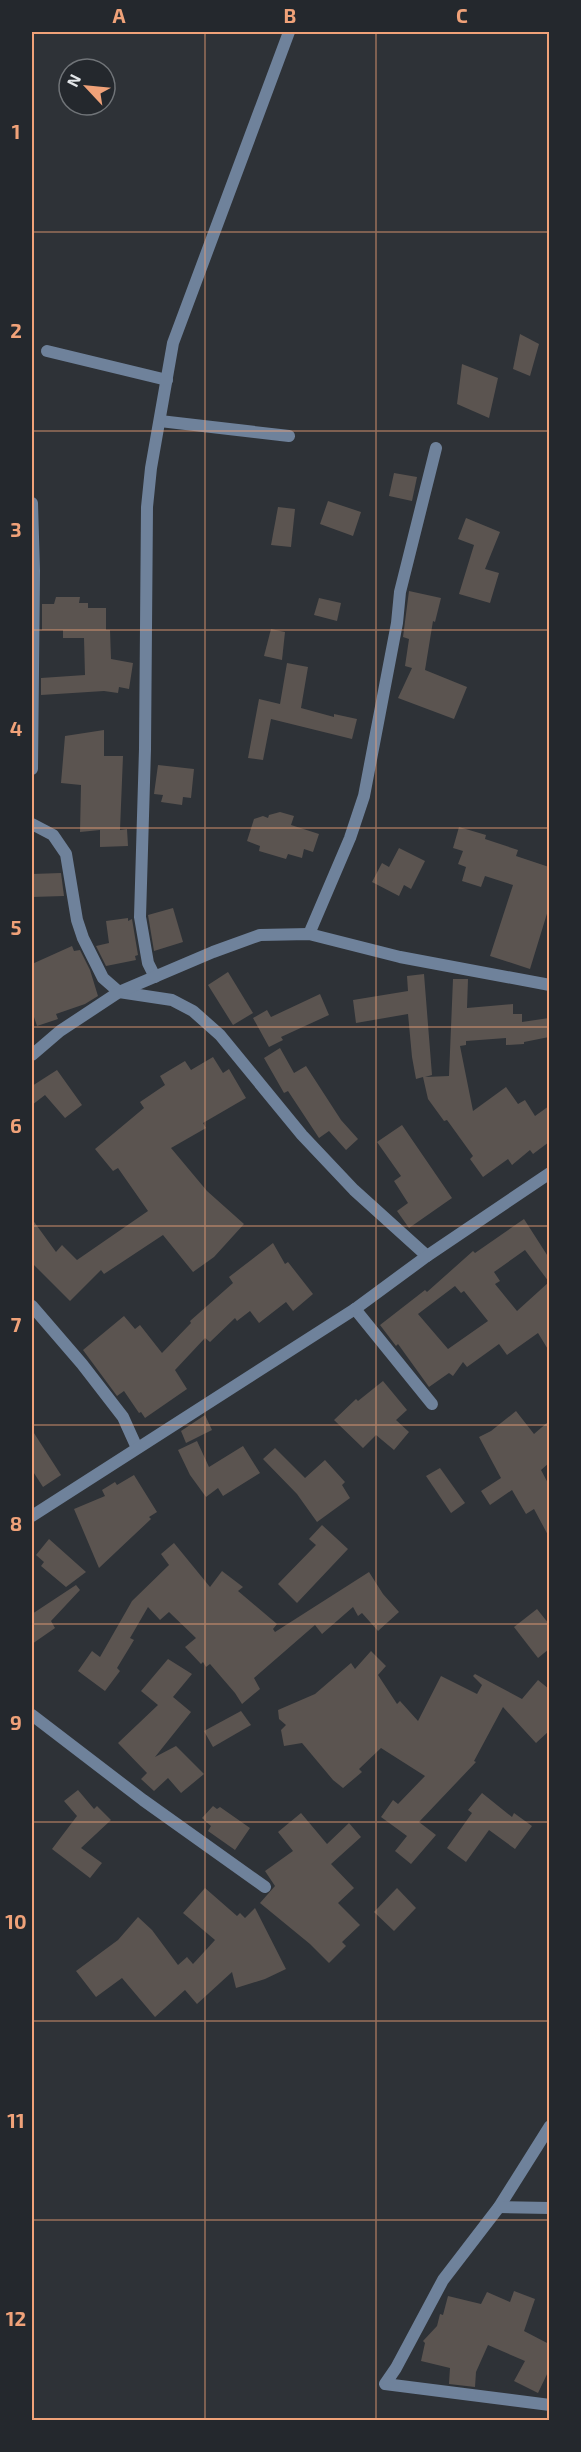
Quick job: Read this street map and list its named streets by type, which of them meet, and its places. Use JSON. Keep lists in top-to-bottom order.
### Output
{
  "north": "top left",
  "grid": {
    "columns": ["A", "B", "C"],
    "rows": [
      "1",
      "2",
      "3",
      "4",
      "5",
      "6",
      "7",
      "8",
      "9",
      "10",
      "11",
      "12"
    ]
  }
}
